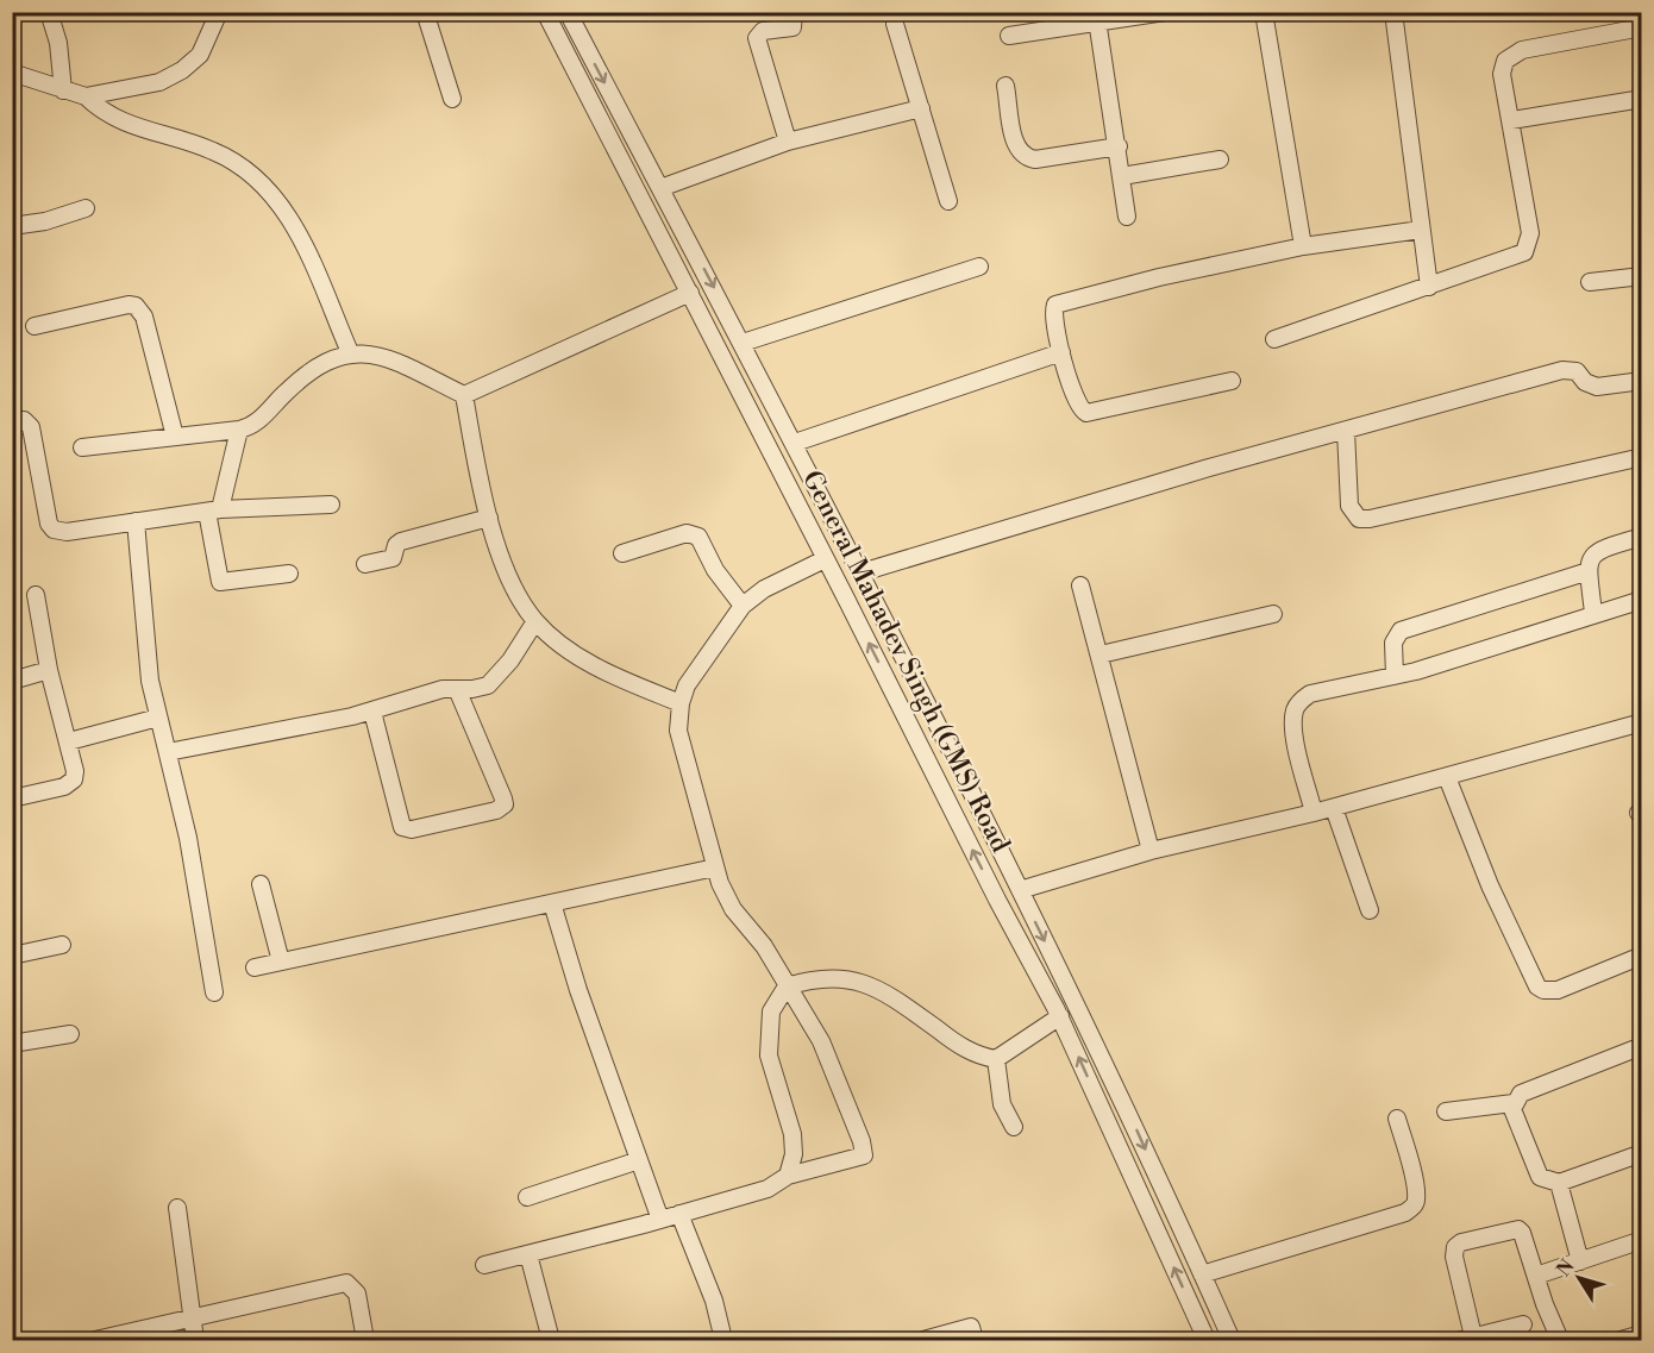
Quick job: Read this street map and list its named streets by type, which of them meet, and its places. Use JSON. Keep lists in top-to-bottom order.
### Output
{
  "streets": {
    "street": ["General Mahadev Singh (GMS) Road"]
  },
  "north": "top left"
}
